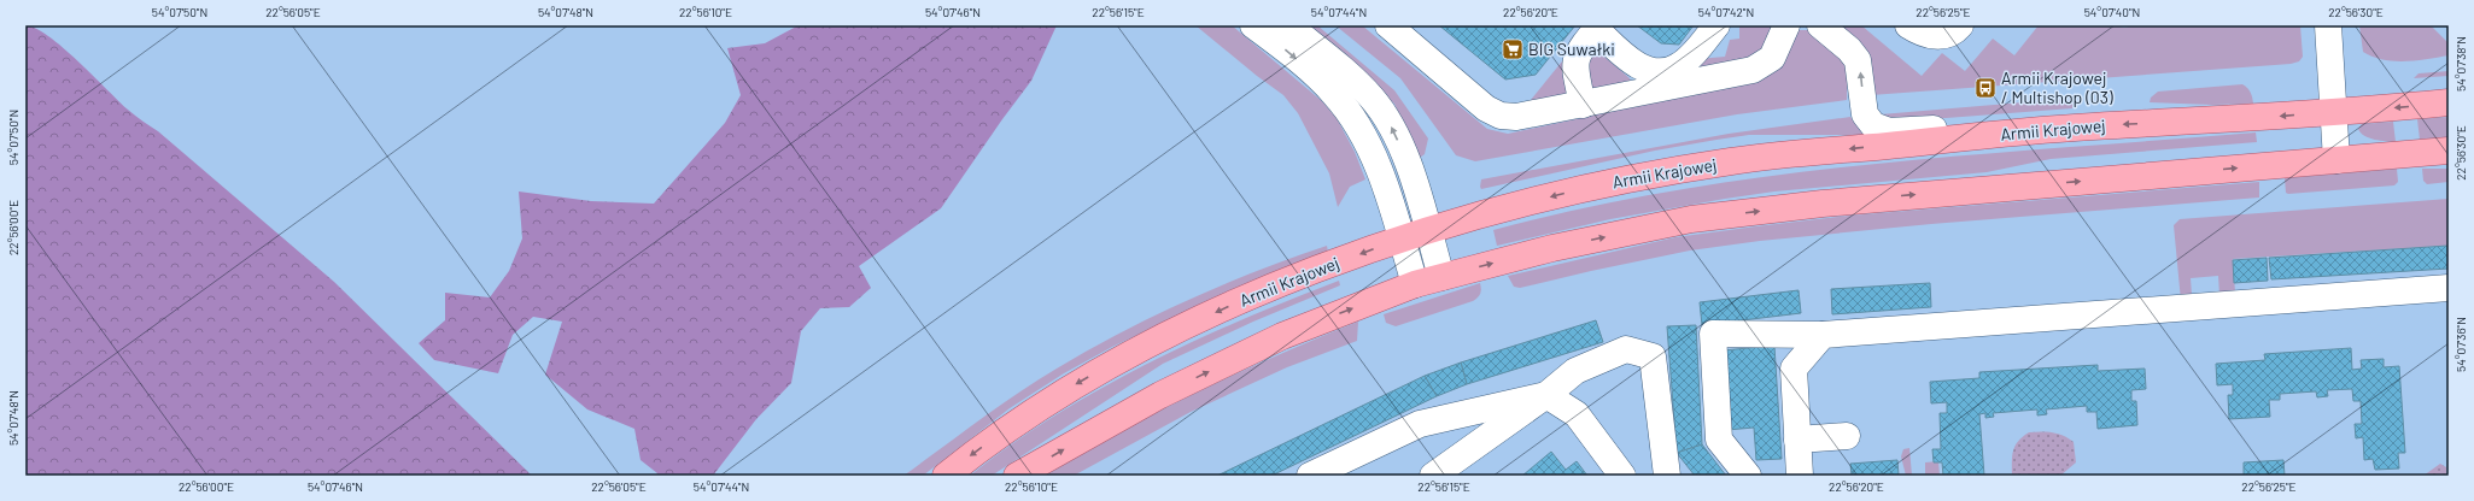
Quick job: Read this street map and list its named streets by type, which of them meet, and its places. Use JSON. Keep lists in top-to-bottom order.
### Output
{
  "streets": {
    "main road": ["Armii Krajowej"]
  },
  "places": {
    "supermarket": ["BIG Suwałki"],
    "bus stop": ["Armii Krajowej / Multishop (03)"]
  },
  "coordinates": [
    "54°07'50\"N",
    "22°56'05\"E",
    "54°07'48\"N",
    "22°56'10\"E",
    "54°07'46\"N",
    "22°56'15\"E",
    "54°07'44\"N",
    "22°56'20\"E",
    "54°07'42\"N",
    "22°56'25\"E",
    "54°07'40\"N",
    "22°56'30\"E",
    "54°07'38\"N",
    "22°56'00\"E",
    "54°07'36\"N"
  ]
}
